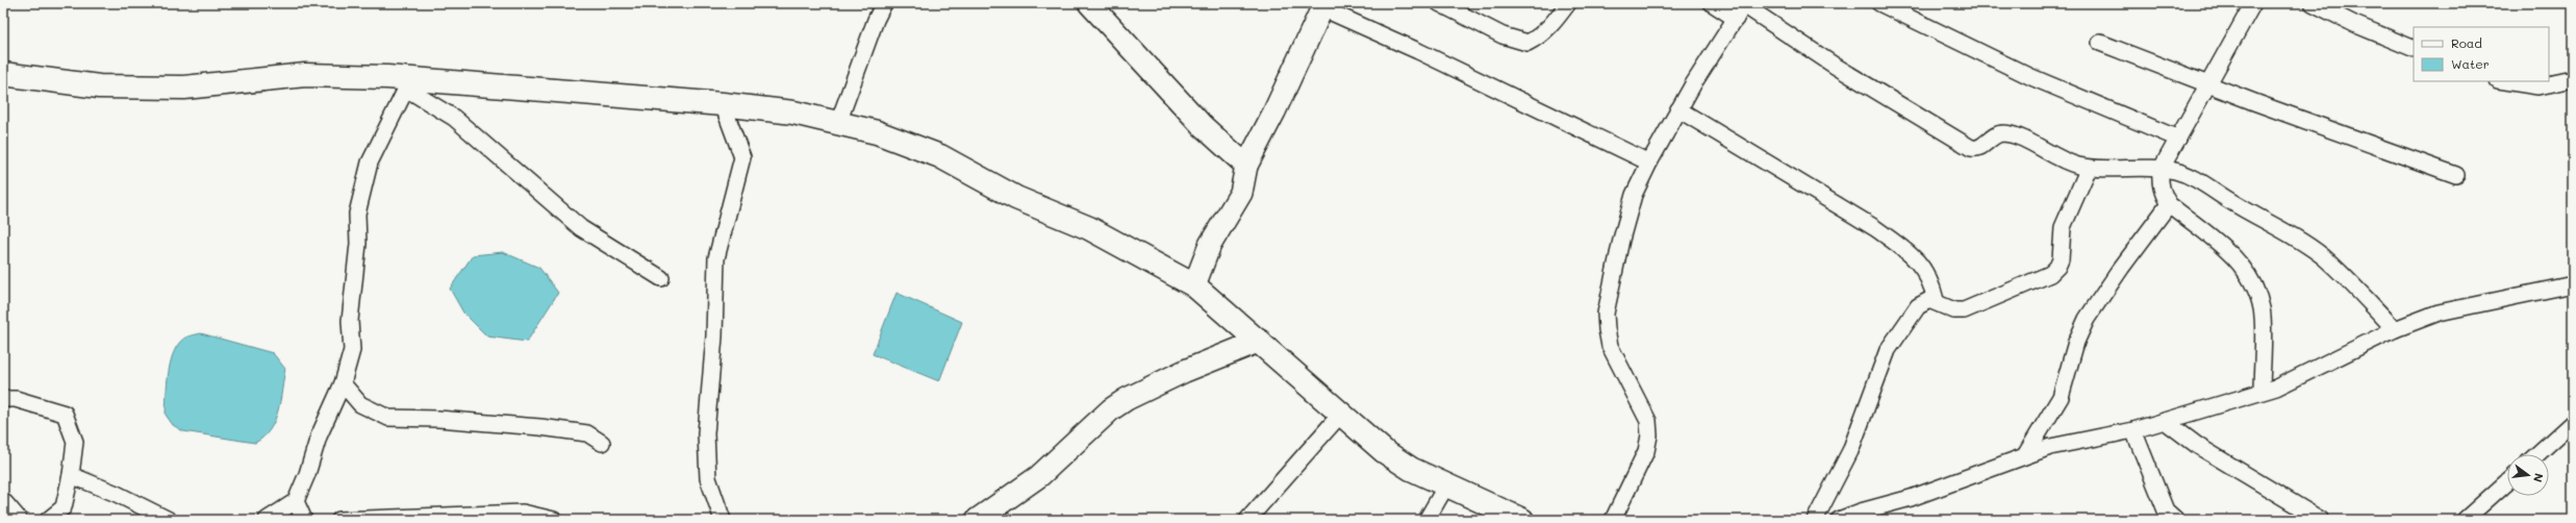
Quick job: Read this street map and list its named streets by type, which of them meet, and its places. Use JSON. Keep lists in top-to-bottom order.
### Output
{
  "legend": ["Road", "Water"],
  "north": "right"
}
